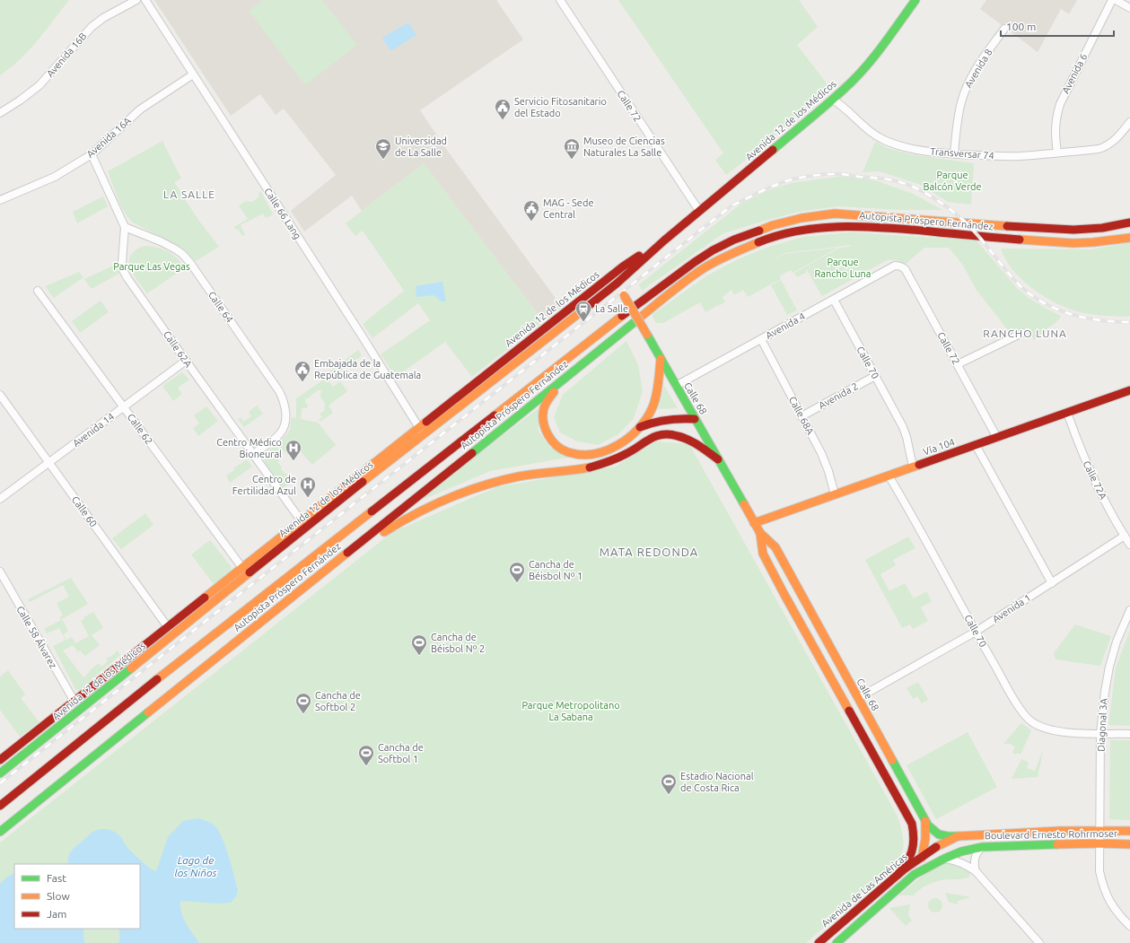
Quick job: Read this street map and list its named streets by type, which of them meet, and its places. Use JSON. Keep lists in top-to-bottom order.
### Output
{
  "streets": {
    "main road": [
      "Avenida 12 de los Médicos",
      "Autopista Próspero Fernández",
      "Calle 68",
      "Vía 104",
      "Boulevard Ernesto Rohrmoser",
      "Avenida de Las Américas"
    ],
    "street": [
      "Avenida 16B",
      "Avenida 8",
      "Avenida 6",
      "Calle 72",
      "Avenida 16A",
      "Transversar 74",
      "Calle 66 Lang",
      "Calle 64",
      "Avenida 4",
      "Calle 62A",
      "Calle 70",
      "Avenida 2",
      "Calle 68A",
      "Calle 62",
      "Avenida 14",
      "Calle 72A",
      "Calle 60",
      "Avenida 1",
      "Calle 58 Álvarez",
      "Diagonal 3A"
    ]
  },
  "crossings": [
    ["Avenida 8", "Transversar 74"],
    ["Avenida 6", "Transversar 74"],
    ["Calle 72", "Avenida 12 de los Médicos"],
    ["Calle 72", "Avenida 4"],
    ["Calle 72", "Vía 104"],
    ["Avenida 12 de los Médicos", "Transversar 74"],
    ["Avenida 12 de los Médicos", "Calle 66 Lang"],
    ["Avenida 12 de los Médicos", "Calle 62A"],
    ["Avenida 12 de los Médicos", "Calle 68"],
    ["Avenida 12 de los Médicos", "Calle 62"],
    ["Avenida 12 de los Médicos", "Calle 60"],
    ["Avenida 12 de los Médicos", "Calle 58 Álvarez"],
    ["Avenida 16A", "Calle 66 Lang"],
    ["Calle 64", "Calle 62A"],
    ["Avenida 4", "Calle 70"],
    ["Avenida 4", "Calle 68"],
    ["Avenida 4", "Calle 68A"],
    ["Calle 62A", "Avenida 14"],
    ["Calle 70", "Avenida 2"],
    ["Calle 70", "Vía 104"],
    ["Calle 70", "Avenida 1"],
    ["Calle 70", "Diagonal 3A"],
    ["Avenida 2", "Calle 68A"],
    ["Calle 68", "Vía 104"],
    ["Calle 68", "Avenida 1"],
    ["Calle 68", "Boulevard Ernesto Rohrmoser"],
    ["Calle 68", "Avenida de Las Américas"],
    ["Calle 68A", "Vía 104"],
    ["Calle 62", "Avenida 14"],
    ["Avenida 14", "Calle 60"],
    ["Vía 104", "Calle 72A"],
    ["Calle 72A", "Avenida 1"],
    ["Diagonal 3A", "Boulevard Ernesto Rohrmoser"],
    ["Boulevard Ernesto Rohrmoser", "Avenida de Las Américas"]
  ],
  "districts": ["LA SALLE", "RANCHO LUNA", "MATA REDONDA"],
  "water": ["Lago de los Niños"],
  "parks": [
    "Parque Balcón Verde",
    "Parque Rancho Luna",
    "Parque Las Vegas",
    "Parque Metropolitano La Sabana"
  ],
  "places": {
    "public building": ["Servicio Fitosanitario del Estado", "MAG - Sede Central", "Embajada de la República de Guatemala"],
    "school or university": ["Universidad de La Salle"],
    "museum": ["Museo de Ciencias Naturales La Salle"],
    "station": ["La Salle"],
    "hospital": ["Centro Médico Bioneural", "Centro de Fertilidad Azul"],
    "sports": [
      "Cancha de Béisbol Nº 1",
      "Cancha de Béisbol Nº 2",
      "Cancha de Softbol 2",
      "Cancha de Softbol 1",
      "Estadio Nacional de Costa Rica"
    ]
  },
  "legend": ["Fast", "Slow", "Jam"],
  "scale_bar": "100 m"
}
